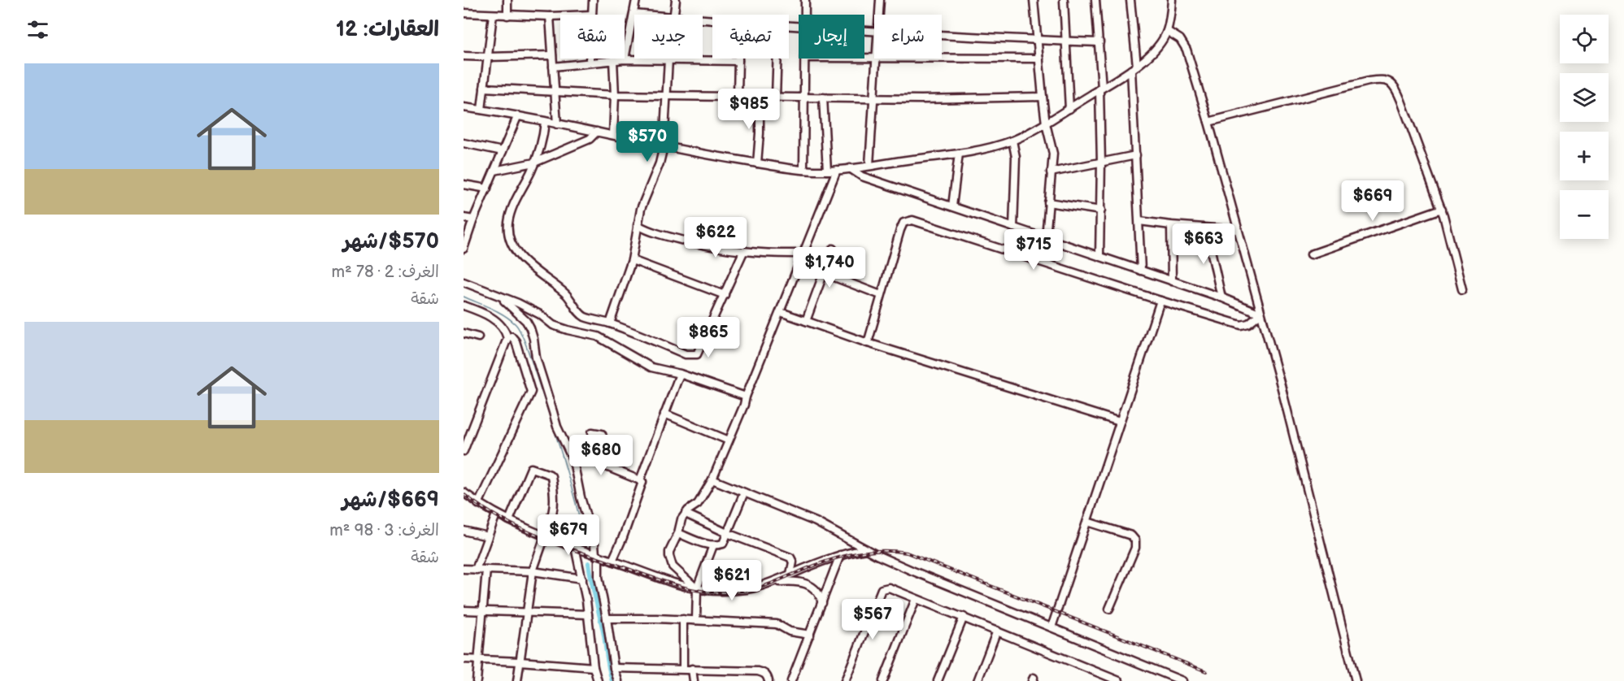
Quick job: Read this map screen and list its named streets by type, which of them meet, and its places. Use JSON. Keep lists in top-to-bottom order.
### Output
{
  "page": {
    "heading": "العقارات: 12",
    "map_buttons": ["+", "−"],
    "chip": [
      "شراء",
      "إيجار",
      "تصفية",
      "جديد",
      "شقة"
    ],
    "list": [
      {
        "name": "$570/شهر",
        "note": "الغرف: 2 · 78 m² · شقة"
      },
      {
        "name": "$669/شهر",
        "note": "الغرف: 3 · 98 m² · شقة"
      }
    ],
    "price": [
      "$985",
      "$570",
      "$669",
      "$622",
      "$663",
      "$715",
      "$1,740",
      "$865",
      "$680",
      "$679",
      "$621",
      "$567"
    ]
  }
}
